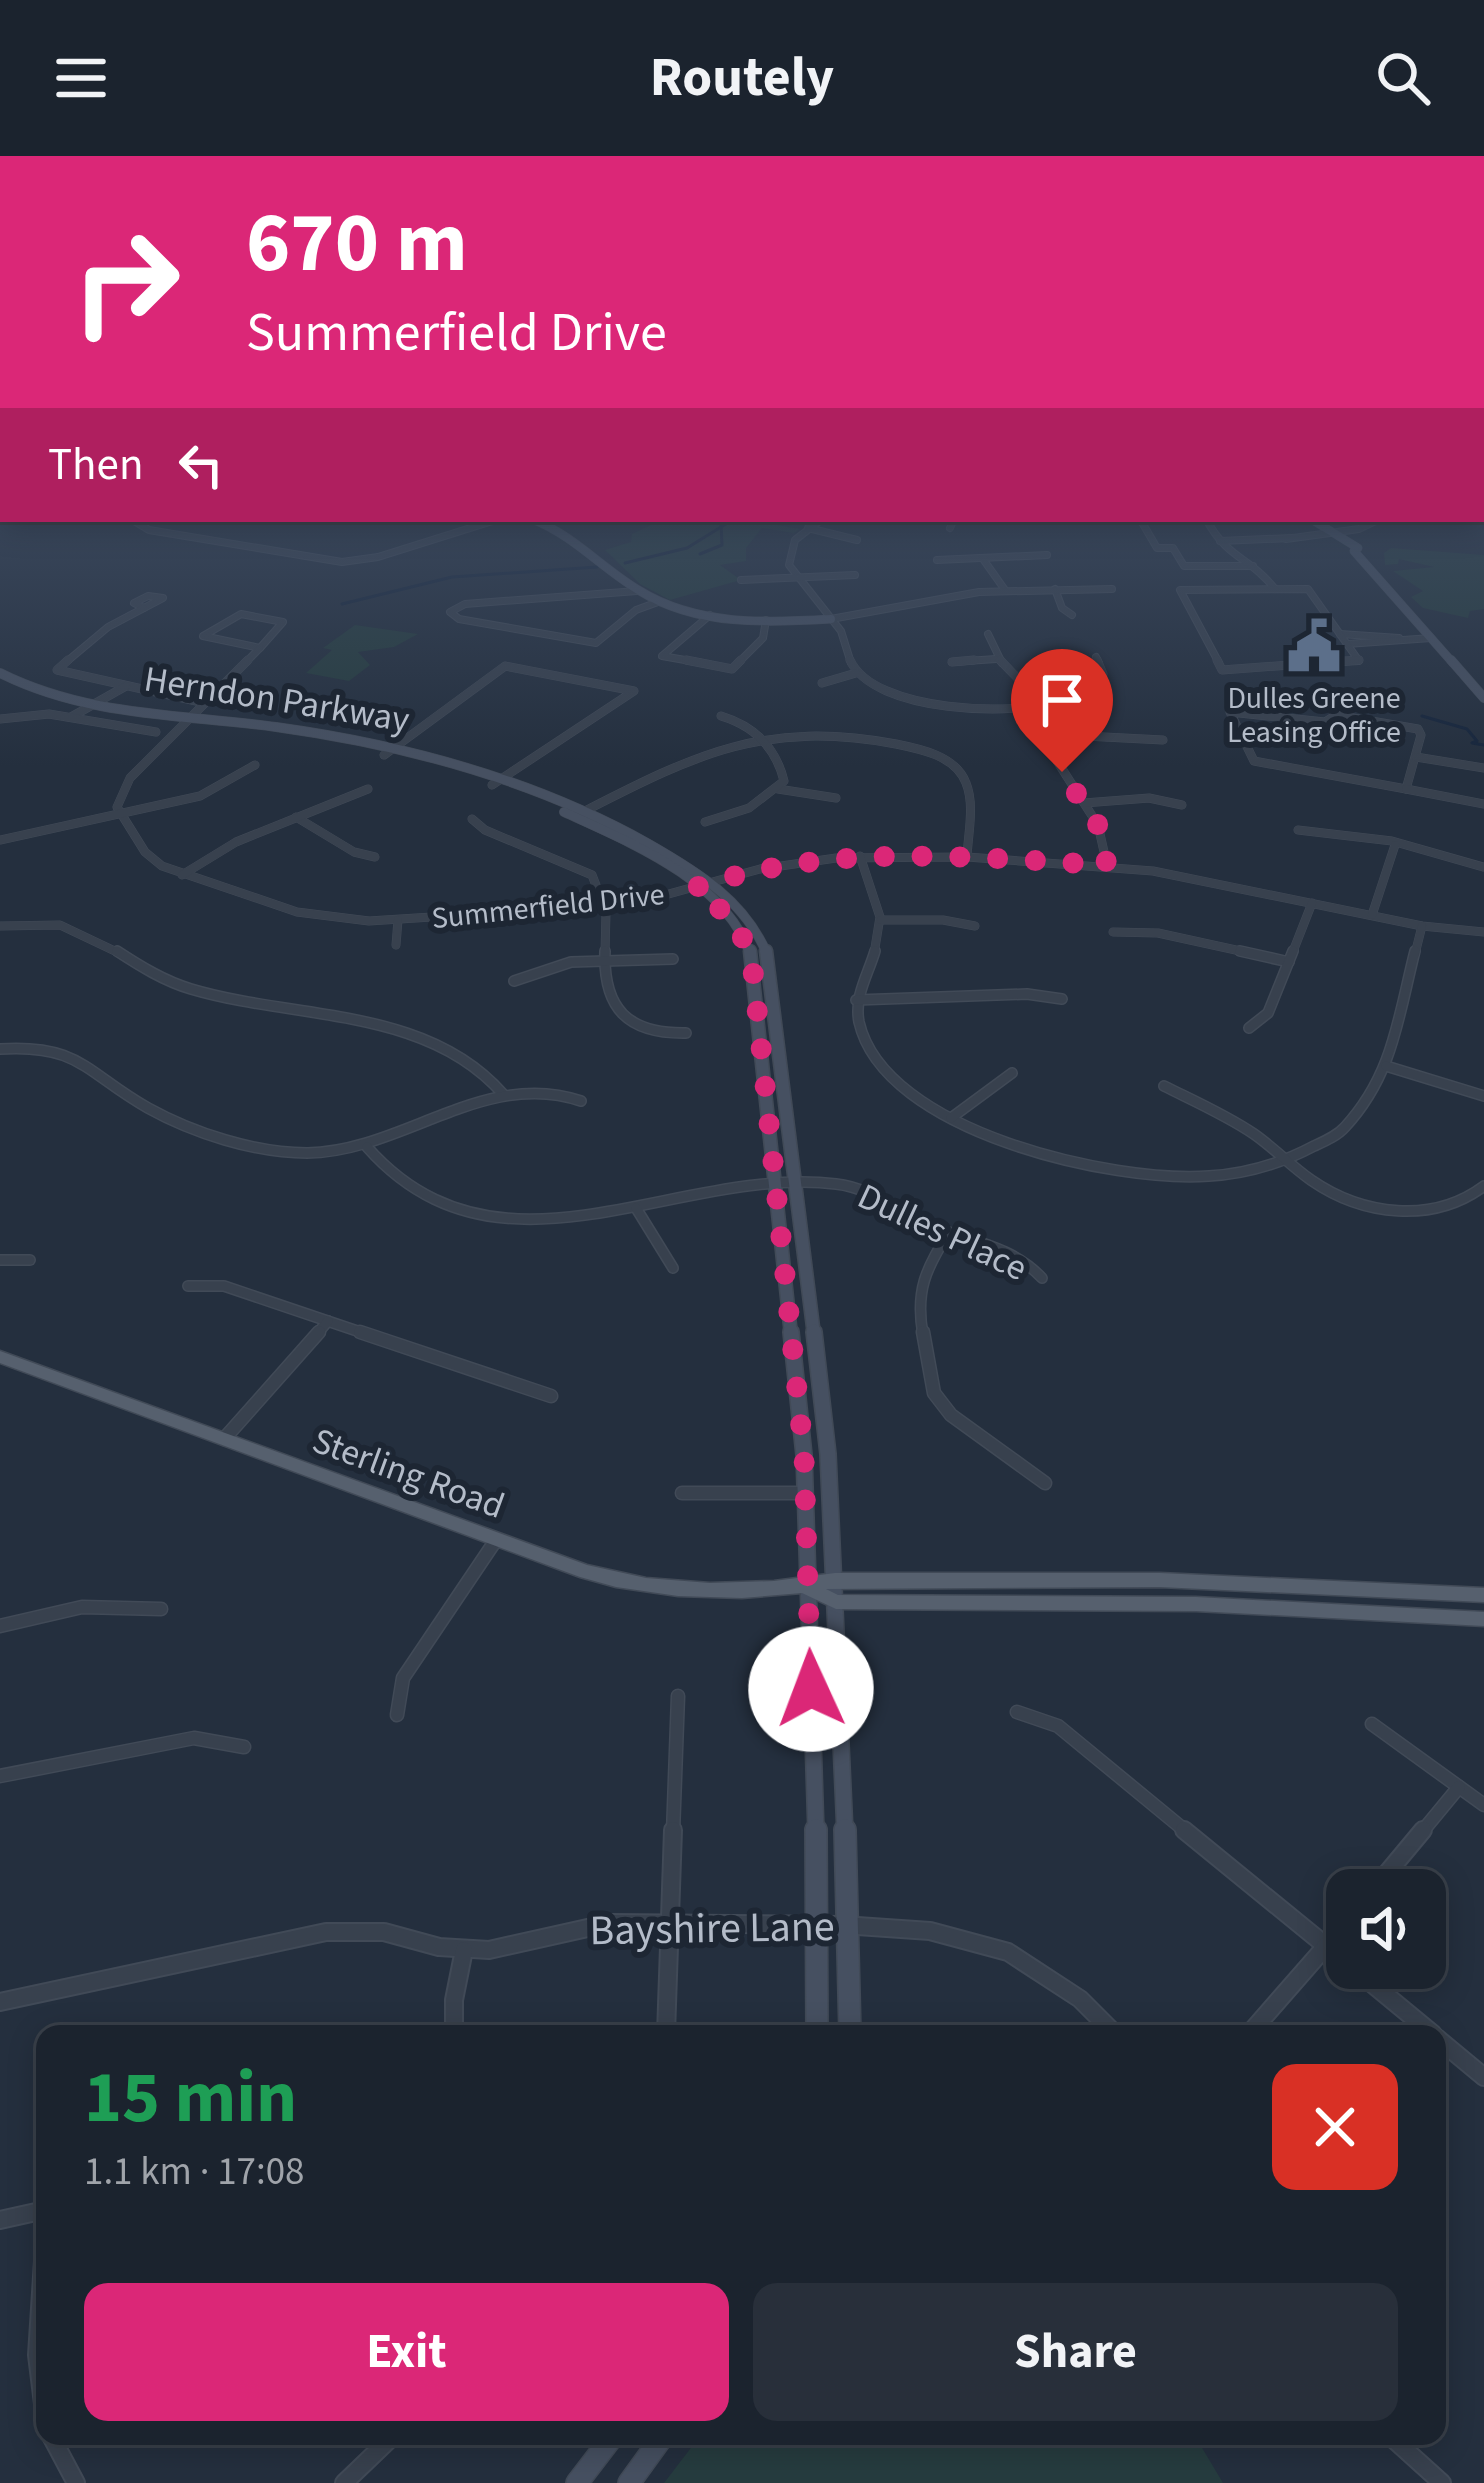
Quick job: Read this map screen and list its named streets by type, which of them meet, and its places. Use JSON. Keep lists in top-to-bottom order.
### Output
{
  "streets": {
    "main road": ["Herndon Parkway", "Sterling Road"],
    "street": ["Summerfield Drive", "Dulles Place", "Bayshire Lane"]
  },
  "crossings": [
    ["Herndon Parkway", "Summerfield Drive"],
    ["Herndon Parkway", "Dulles Place"],
    ["Herndon Parkway", "Sterling Road"],
    ["Herndon Parkway", "Bayshire Lane"]
  ],
  "places": {
    "public building": ["Dulles Greene Leasing Office"]
  },
  "page": {
    "header": "Routely",
    "turn": ["670 m", "Summerfield Drive"],
    "then": "Then",
    "heading": ["15 min", "1.1 km · 17:08"],
    "buttons": ["Exit", "Share"]
  }
}
